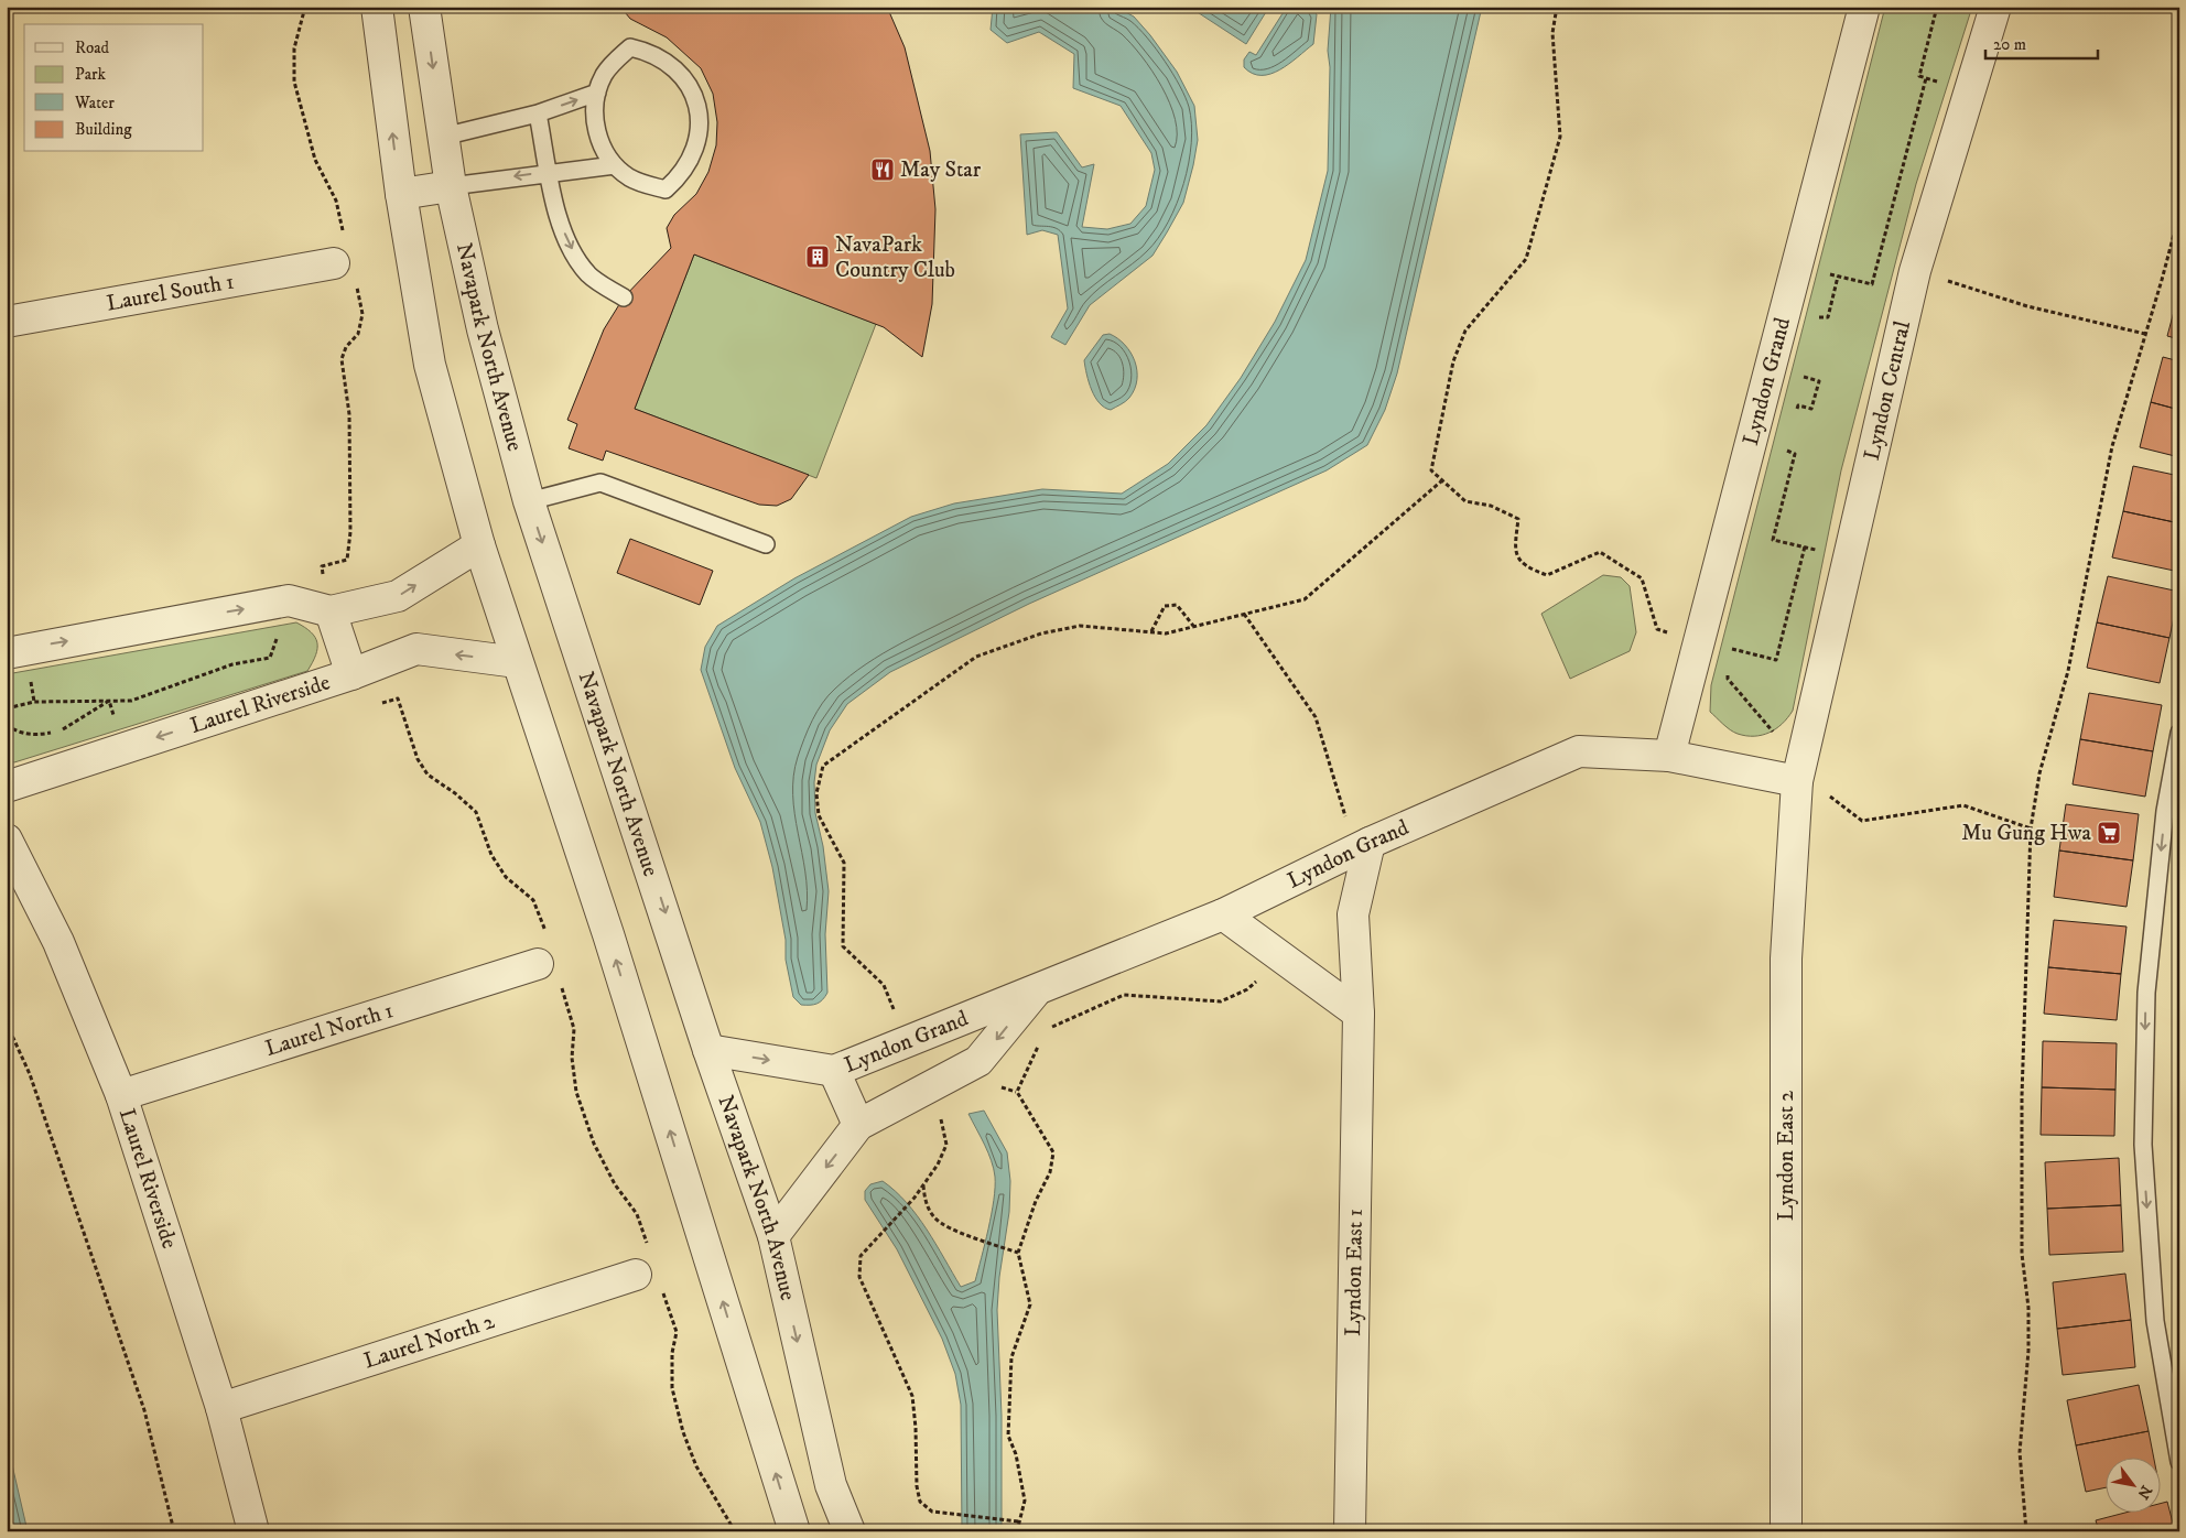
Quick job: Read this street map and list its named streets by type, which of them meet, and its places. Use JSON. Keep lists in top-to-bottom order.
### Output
{
  "streets": {
    "street": [
      "Laurel South 1",
      "Navapark North Avenue",
      "Lyndon Grand",
      "Lyndon Central",
      "Laurel Riverside",
      "Laurel North 1",
      "Lyndon East 2",
      "Lyndon East 1",
      "Laurel North 2"
    ]
  },
  "crossings": [
    ["Navapark North Avenue", "Lyndon Grand"],
    ["Lyndon Grand", "Lyndon Central"],
    ["Lyndon Grand", "Lyndon East 2"],
    ["Lyndon Grand", "Lyndon East 1"],
    ["Lyndon Central", "Lyndon East 2"],
    ["Laurel Riverside", "Laurel North 1"],
    ["Laurel Riverside", "Laurel North 2"]
  ],
  "places": {
    "restaurant": ["May Star"],
    "building": ["NavaPark Country Club"],
    "supermarket": ["Mu Gung Hwa"]
  },
  "legend": [
    "Road",
    "Park",
    "Water",
    "Building"
  ],
  "scale_bar": "20 m",
  "north": "bottom right"
}
